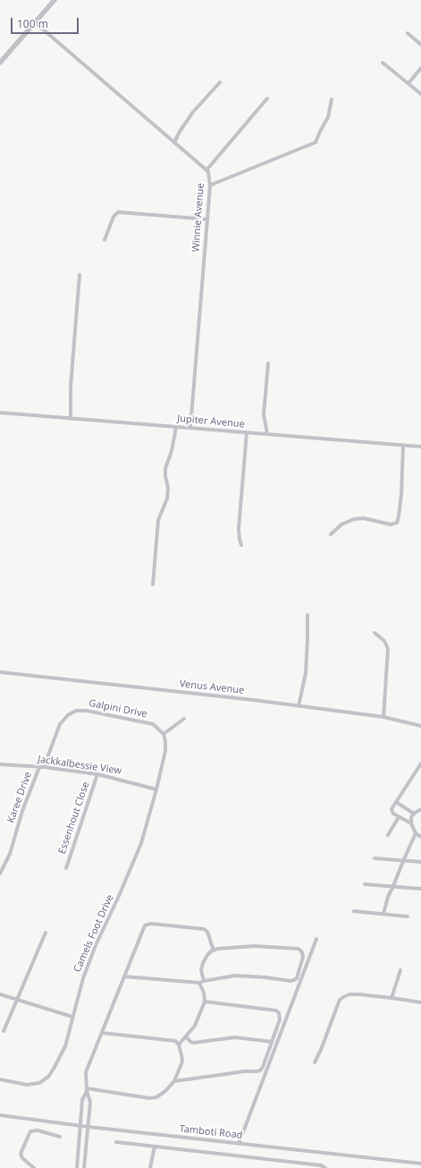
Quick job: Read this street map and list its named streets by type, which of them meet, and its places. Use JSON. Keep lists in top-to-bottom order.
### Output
{
  "streets": {
    "street": [
      "Winnie Avenue",
      "Jupiter Avenue",
      "Venus Avenue",
      "Galpini Drive",
      "Jackkalbessie View",
      "Karee Drive",
      "Essenhout Close",
      "Camels Foot Drive",
      "Tamboti Road"
    ]
  },
  "crossings": [
    ["Winnie Avenue", "Jupiter Avenue"],
    ["Galpini Drive", "Jackkalbessie View"],
    ["Galpini Drive", "Karee Drive"],
    ["Jackkalbessie View", "Karee Drive"],
    ["Jackkalbessie View", "Essenhout Close"],
    ["Jackkalbessie View", "Camels Foot Drive"]
  ],
  "scale_bar": "100 m"
}
